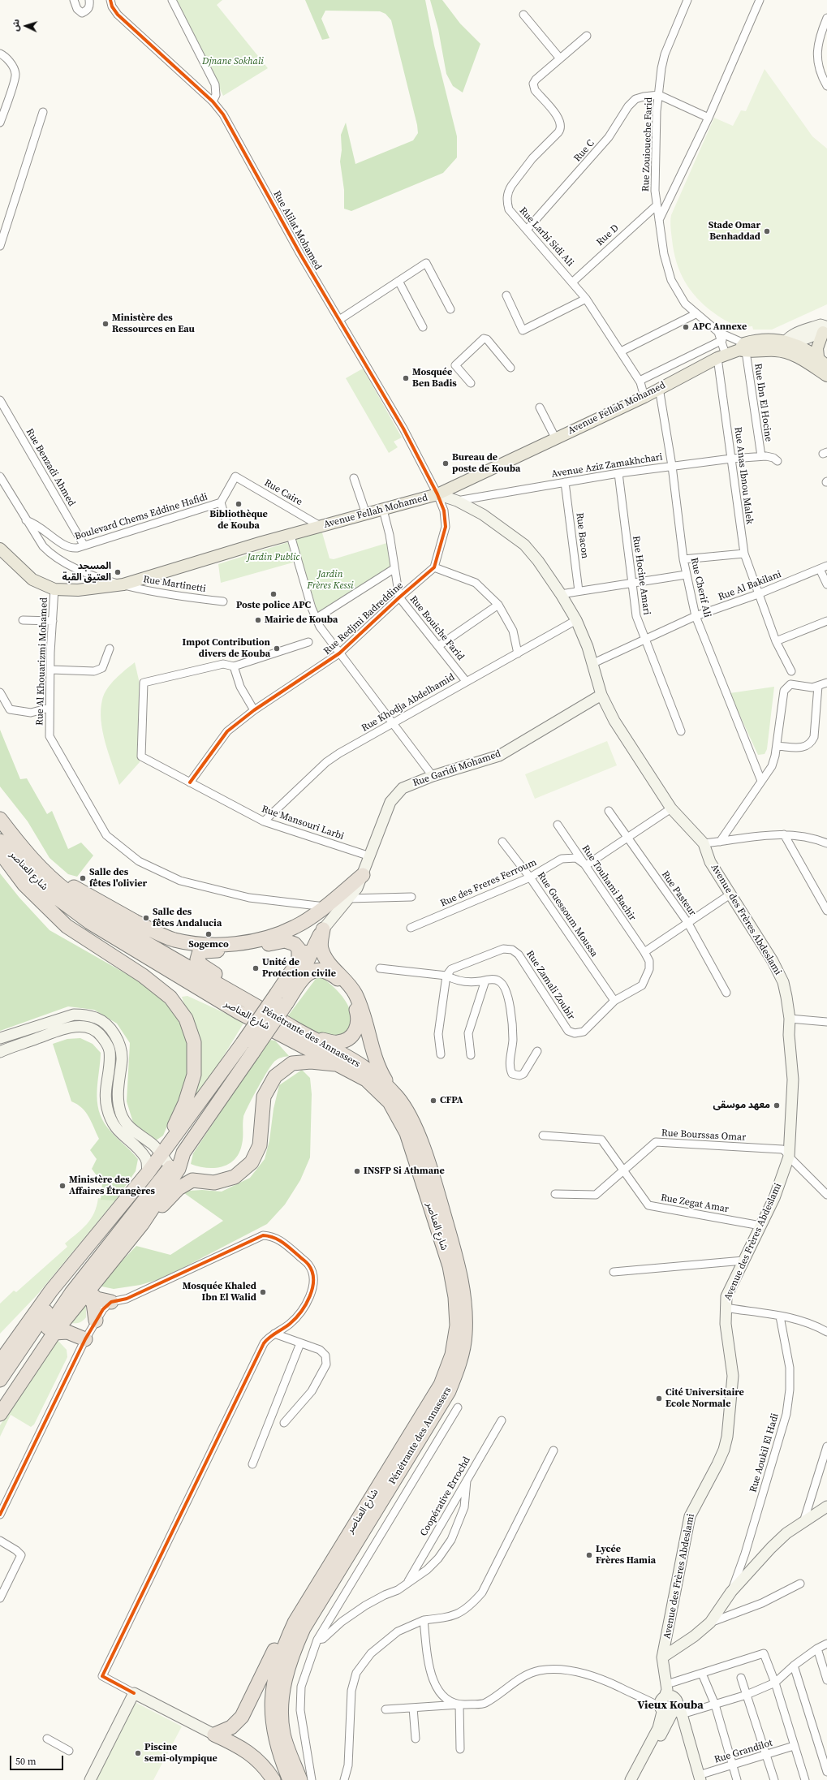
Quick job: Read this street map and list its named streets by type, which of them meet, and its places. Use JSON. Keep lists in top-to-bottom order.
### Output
{
  "streets": {
    "highway": ["شارع العناصر", "Pénétrante des Annassers"],
    "main road": ["Avenue Fellah Mohamed", "Rue Garidi Mohamed", "Avenue des Frères Abdeslami"],
    "street": [
      "Rue Zouioueche Farid",
      "Rue C",
      "Rue Alilat Mohamed",
      "Rue D",
      "Rue Larbi Sidi Ali",
      "Rue Ibn El Hocine",
      "Avenue Aziz Zamakhchari",
      "Rue Benzadi Ahmed",
      "Rue Anas Ibnou Malek",
      "Rue Caire",
      "Boulevard Chems Eddine Hafidi",
      "Rue Bacon",
      "Rue Hocine Amari",
      "Rue Martinetti",
      "Rue Al Bakilani",
      "Rue Cherif Ali",
      "Rue Redjmi Badreddine",
      "Rue Bouiche Farid",
      "Rue Al Khouarizmi Mohamed",
      "Rue Khodja Abdelhamid",
      "Rue Mansouri Larbi",
      "Rue des Freres Ferroum",
      "Rue Touhami Bachir",
      "Rue Pasteur",
      "Rue Guessoum Moussa",
      "Rue Zamali Zoubir",
      "Rue Bourssas Omar",
      "Rue Zegat Amar",
      "Rue Aoukil El Hadi",
      "Coopérative Errochd",
      "Rue Grandilot"
    ]
  },
  "crossings": [
    ["Rue Zouioueche Farid", "Rue C"],
    ["Rue Zouioueche Farid", "Rue D"],
    ["Rue Zouioueche Farid", "Rue Anas Ibnou Malek"],
    ["Rue C", "Rue Larbi Sidi Ali"],
    ["Rue Alilat Mohamed", "Avenue Fellah Mohamed"],
    ["Rue Alilat Mohamed", "Avenue des Frères Abdeslami"],
    ["Rue D", "Rue Larbi Sidi Ali"],
    ["Rue Larbi Sidi Ali", "Avenue Fellah Mohamed"],
    ["Rue Ibn El Hocine", "Avenue Fellah Mohamed"],
    ["Rue Ibn El Hocine", "Avenue Aziz Zamakhchari"],
    ["Avenue Fellah Mohamed", "Rue Anas Ibnou Malek"],
    ["Avenue Fellah Mohamed", "Rue Caire"],
    ["Avenue Fellah Mohamed", "Rue Martinetti"],
    ["Avenue Fellah Mohamed", "Rue Cherif Ali"],
    ["Avenue Fellah Mohamed", "Rue Bouiche Farid"],
    ["Avenue Fellah Mohamed", "Rue Al Khouarizmi Mohamed"],
    ["Avenue Fellah Mohamed", "Avenue des Frères Abdeslami"],
    ["Avenue Aziz Zamakhchari", "Rue Anas Ibnou Malek"],
    ["Avenue Aziz Zamakhchari", "Rue Bacon"],
    ["Avenue Aziz Zamakhchari", "Rue Hocine Amari"],
    ["Avenue Aziz Zamakhchari", "Rue Cherif Ali"],
    ["Avenue Aziz Zamakhchari", "Avenue des Frères Abdeslami"],
    ["Rue Benzadi Ahmed", "Boulevard Chems Eddine Hafidi"],
    ["Rue Anas Ibnou Malek", "Rue Al Bakilani"],
    ["Rue Caire", "Boulevard Chems Eddine Hafidi"],
    ["Boulevard Chems Eddine Hafidi", "Rue Martinetti"],
    ["Rue Hocine Amari", "Rue Al Bakilani"],
    ["Rue Al Bakilani", "Rue Cherif Ali"],
    ["Rue Al Bakilani", "Avenue des Frères Abdeslami"],
    ["Rue Redjmi Badreddine", "Rue Bouiche Farid"],
    ["Rue Redjmi Badreddine", "Rue Mansouri Larbi"],
    ["Rue Bouiche Farid", "Rue Khodja Abdelhamid"],
    ["Rue Khodja Abdelhamid", "Rue Mansouri Larbi"],
    ["Rue Khodja Abdelhamid", "Avenue des Frères Abdeslami"],
    ["Rue Garidi Mohamed", "Rue Mansouri Larbi"],
    ["Rue Garidi Mohamed", "Avenue des Frères Abdeslami"],
    ["Rue des Freres Ferroum", "Rue Touhami Bachir"],
    ["Rue des Freres Ferroum", "Rue Guessoum Moussa"],
    ["Rue Touhami Bachir", "Rue Zamali Zoubir"],
    ["Rue Guessoum Moussa", "Rue Zamali Zoubir"],
    ["Avenue des Frères Abdeslami", "Rue Bourssas Omar"],
    ["Avenue des Frères Abdeslami", "Rue Zegat Amar"],
    ["Rue Bourssas Omar", "Rue Zegat Amar"]
  ],
  "districts": ["Vieux Kouba"],
  "parks": ["Djnane Sokhali", "Jardin Public", "Jardin Frères Kessi"],
  "places": [
    "Stade Omar Benhaddad",
    "Ministère des Ressources en Eau",
    "APC Annexe",
    "Mosquée Ben Badis",
    "Bureau de poste de Kouba",
    "Bibliothèque de Kouba",
    "المسجد العتيق القبة",
    "Poste police APC",
    "Mairie de Kouba",
    "Impot Contribution divers de Kouba",
    "Salle des fêtes l'olivier",
    "Salle des fêtes Andalucia",
    "Sogemco",
    "Unité de Protection civile",
    "CFPA",
    "معهد موسقى",
    "INSFP Si Athmane",
    "Ministère des Affaires Étrangères",
    "Mosquée Khaled Ibn El Walid",
    "Cité Universitaire Ecole Normale",
    "Lycée Frères Hamia",
    "Piscine semi-olympique"
  ],
  "scale_bar": "50 m",
  "north": "left"
}
